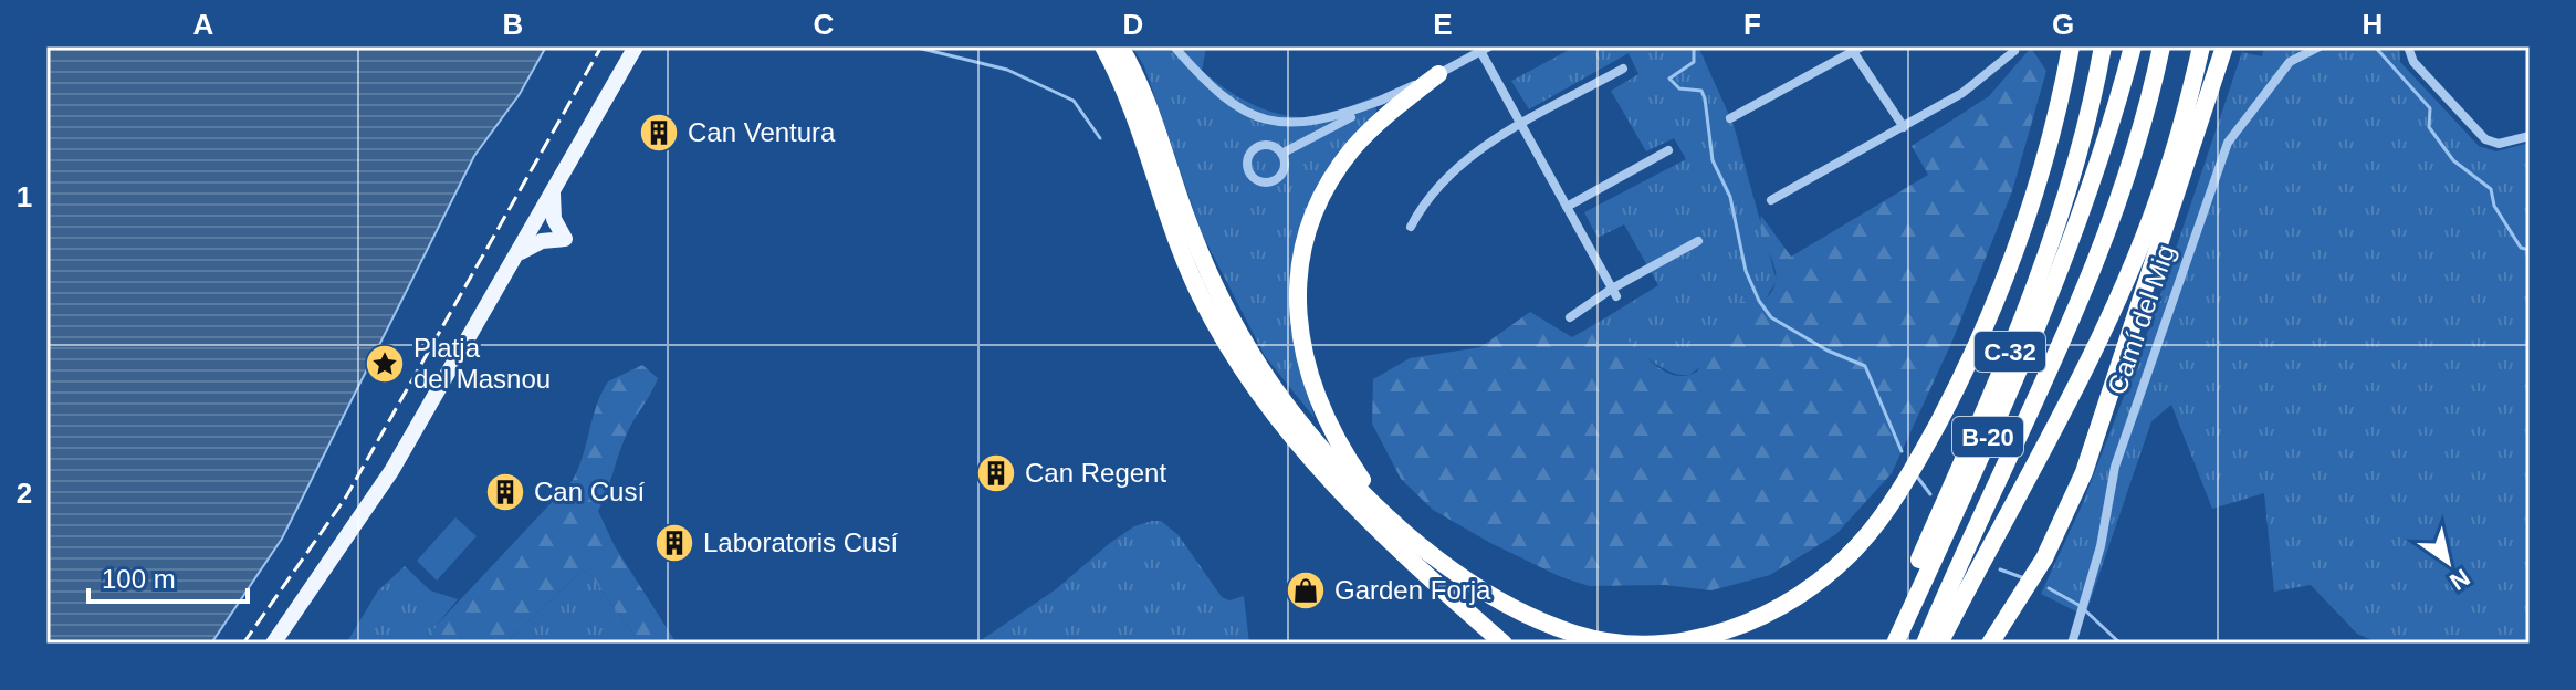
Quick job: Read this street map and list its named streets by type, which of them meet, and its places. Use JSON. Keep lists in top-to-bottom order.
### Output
{
  "streets": {
    "highway": ["C-32", "B-20"],
    "street": ["Camí del Mig"]
  },
  "places": {
    "building": [
      "Can Ventura",
      "Can Regent",
      "Can Cusí",
      "Laboratoris Cusí"
    ],
    "place": ["Platja del Masnou"],
    "shop": ["Garden Forja"]
  },
  "scale_bar": "100 m",
  "north": "bottom right",
  "grid": {
    "columns": [
      "A",
      "B",
      "C",
      "D",
      "E",
      "F",
      "G",
      "H"
    ],
    "rows": ["1", "2"]
  }
}
